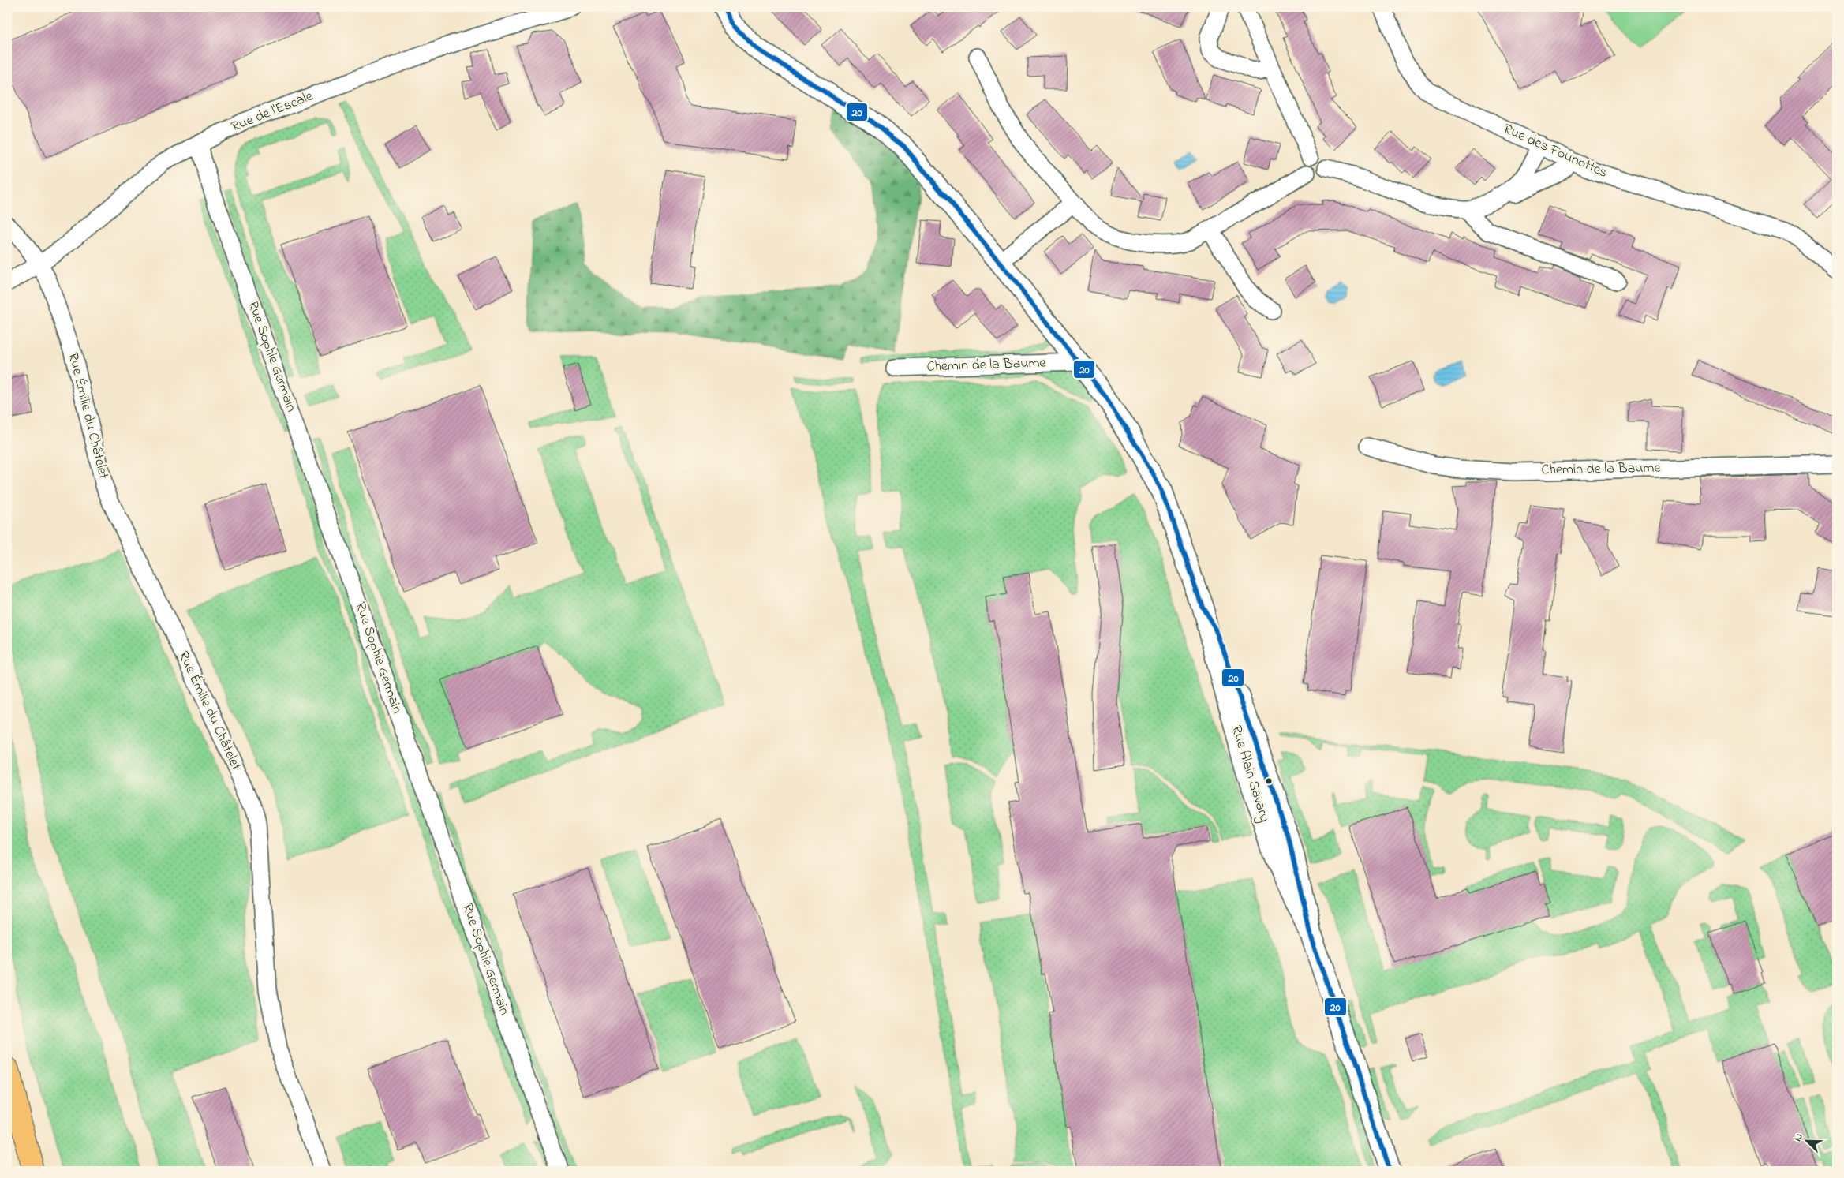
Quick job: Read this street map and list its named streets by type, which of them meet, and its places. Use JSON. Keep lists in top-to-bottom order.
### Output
{
  "streets": {
    "street": [
      "Rue de l'Escale",
      "Rue des Founottes",
      "Rue Sophie Germain",
      "Chemin de la Baume",
      "Rue Émilie du Châtelet",
      "Rue Alain Savary"
    ]
  },
  "crossings": [
    ["Rue de l'Escale", "Rue Sophie Germain"],
    ["Rue de l'Escale", "Rue Émilie du Châtelet"],
    ["Chemin de la Baume", "Rue Alain Savary"]
  ],
  "lines": ["transit line 20"],
  "north": "top left"
}
